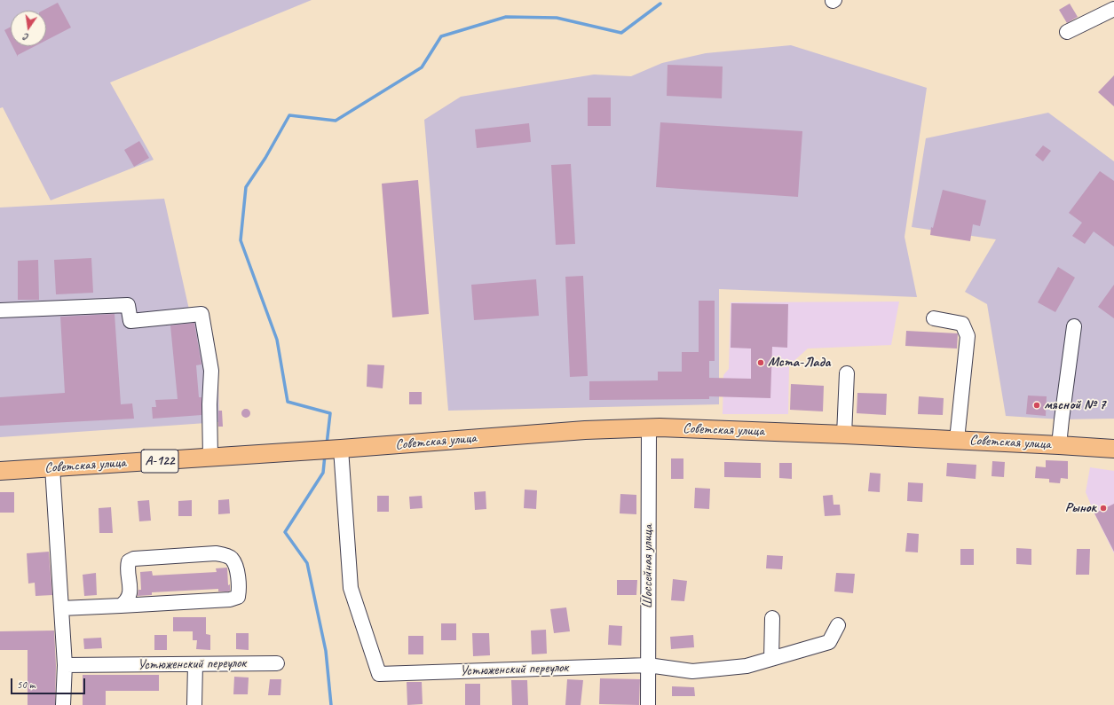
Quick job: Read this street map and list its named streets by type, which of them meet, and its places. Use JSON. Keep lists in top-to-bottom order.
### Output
{
  "streets": {
    "main road": ["Советская улица", "А-122"],
    "street": ["Шоссейная улица", "Устюженский переулок"]
  },
  "crossings": [
    ["Советская улица", "Шоссейная улица"],
    ["Советская улица", "Устюженский переулок"],
    ["Шоссейная улица", "Устюженский переулок"]
  ],
  "places": ["Мста-Лада", "мясной № 7", "Рынок"],
  "scale_bar": "50 m",
  "north": "bottom"
}
